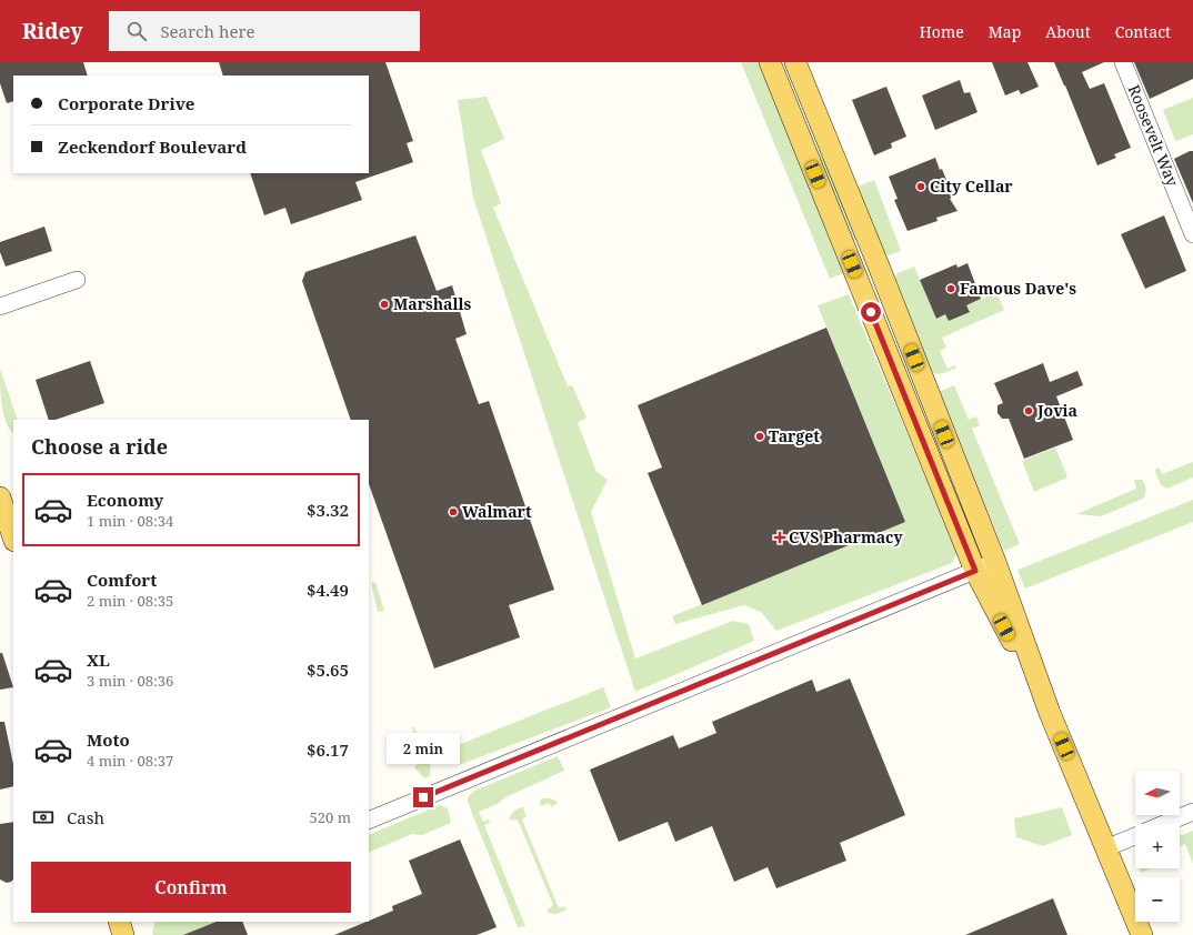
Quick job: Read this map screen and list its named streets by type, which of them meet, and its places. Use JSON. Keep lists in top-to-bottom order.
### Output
{
  "streets": {
    "street": ["Roosevelt Way"]
  },
  "places": {
    "other": [
      "City Cellar",
      "Famous Dave's",
      "Marshalls",
      "Jovia",
      "Target",
      "Walmart"
    ],
    "health": ["CVS Pharmacy"]
  },
  "north": "left",
  "page": {
    "header": "Ridey",
    "search": "Search here",
    "nav": [
      "Home",
      "Map",
      "About",
      "Contact"
    ],
    "banner": ["Corporate Drive", "Zeckendorf Boulevard"],
    "heading": "Choose a ride",
    "list": [
      {
        "name": "Economy",
        "note": "1 min · 08:34",
        "value": "$3.32"
      },
      {
        "name": "Comfort",
        "note": "2 min · 08:35",
        "value": "$4.49"
      },
      {
        "name": "XL",
        "note": "3 min · 08:36",
        "value": "$5.65"
      },
      {
        "name": "Moto",
        "note": "4 min · 08:37",
        "value": "$6.17"
      }
    ],
    "bubble": "2 min",
    "map_buttons": ["+", "−"],
    "pay": ["Cash", "520 m"],
    "buttons": "Confirm"
  }
}
